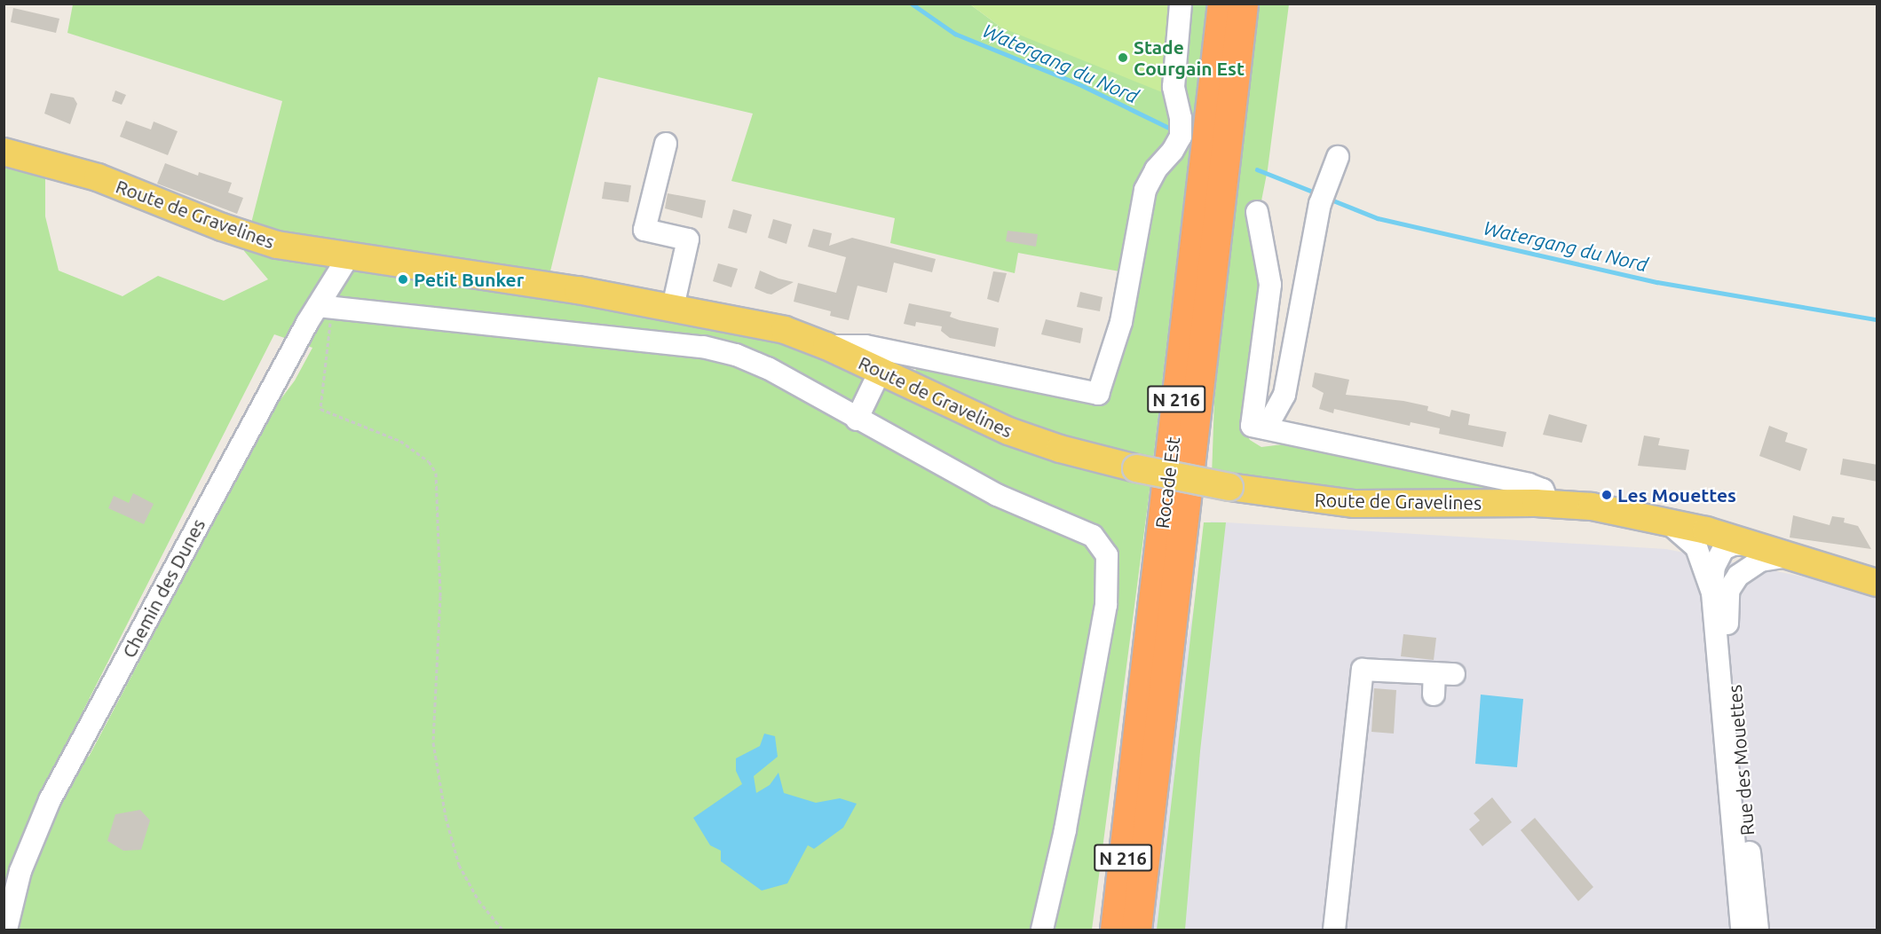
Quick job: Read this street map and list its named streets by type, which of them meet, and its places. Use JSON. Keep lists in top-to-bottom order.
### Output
{
  "streets": {
    "highway": ["N 216", "Rocade Est"],
    "main road": ["Route de Gravelines"],
    "street": ["Chemin des Dunes", "Rue des Mouettes"]
  },
  "crossings": [
    ["Route de Gravelines", "Chemin des Dunes"],
    ["Route de Gravelines", "Rue des Mouettes"]
  ],
  "water": ["Watergang du Nord"],
  "places": ["Stade Courgain Est", "Petit Bunker", "Les Mouettes"]
}
